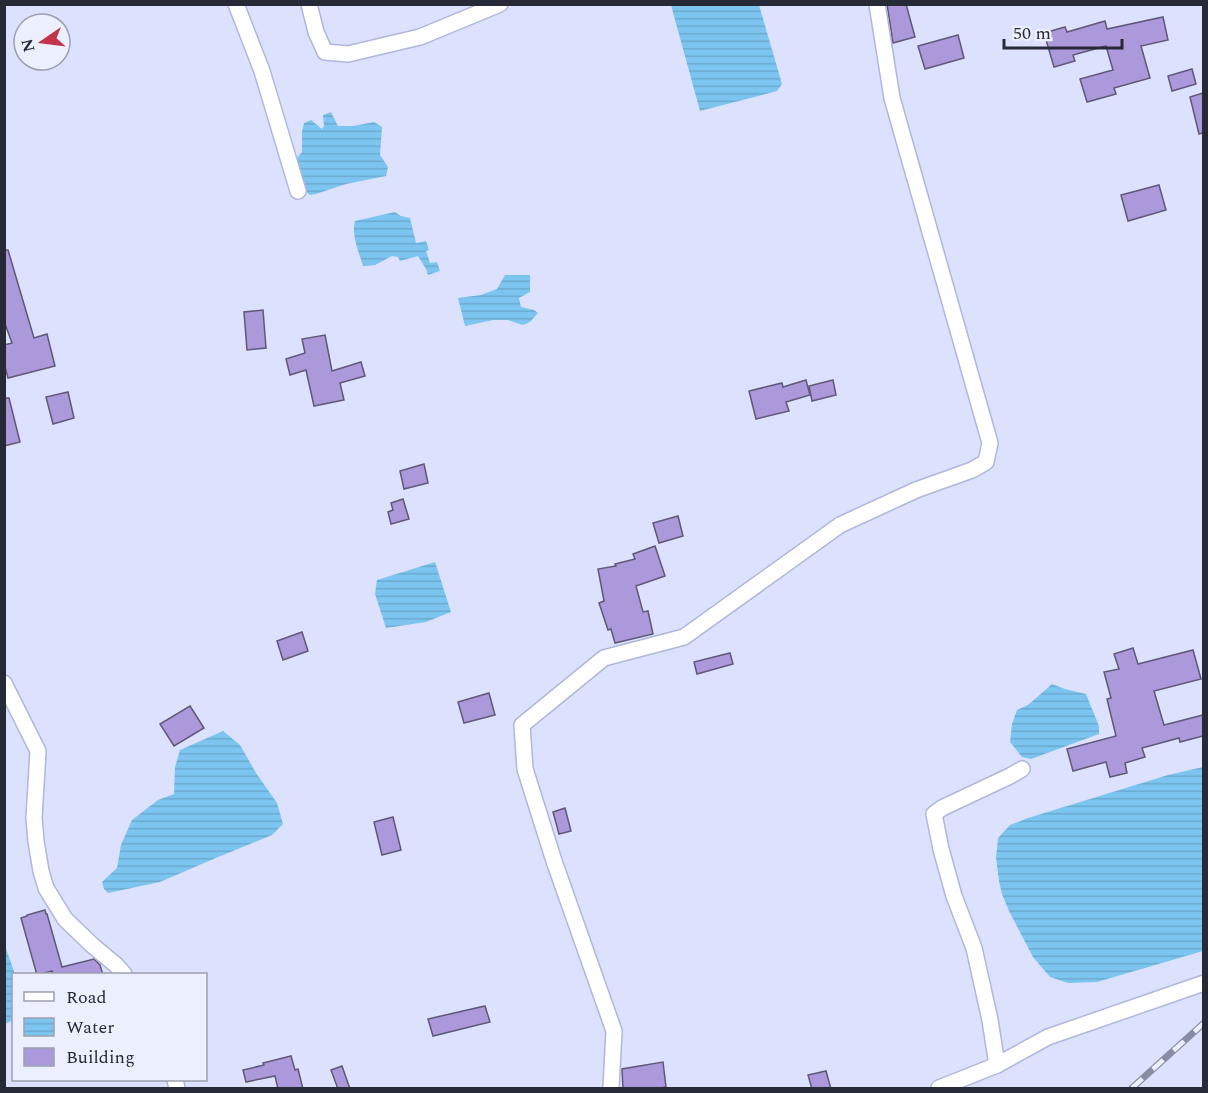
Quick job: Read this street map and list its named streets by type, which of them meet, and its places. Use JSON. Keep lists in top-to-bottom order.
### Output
{
  "legend": ["Road", "Water", "Building"],
  "scale_bar": "50 m",
  "north": "left"
}
